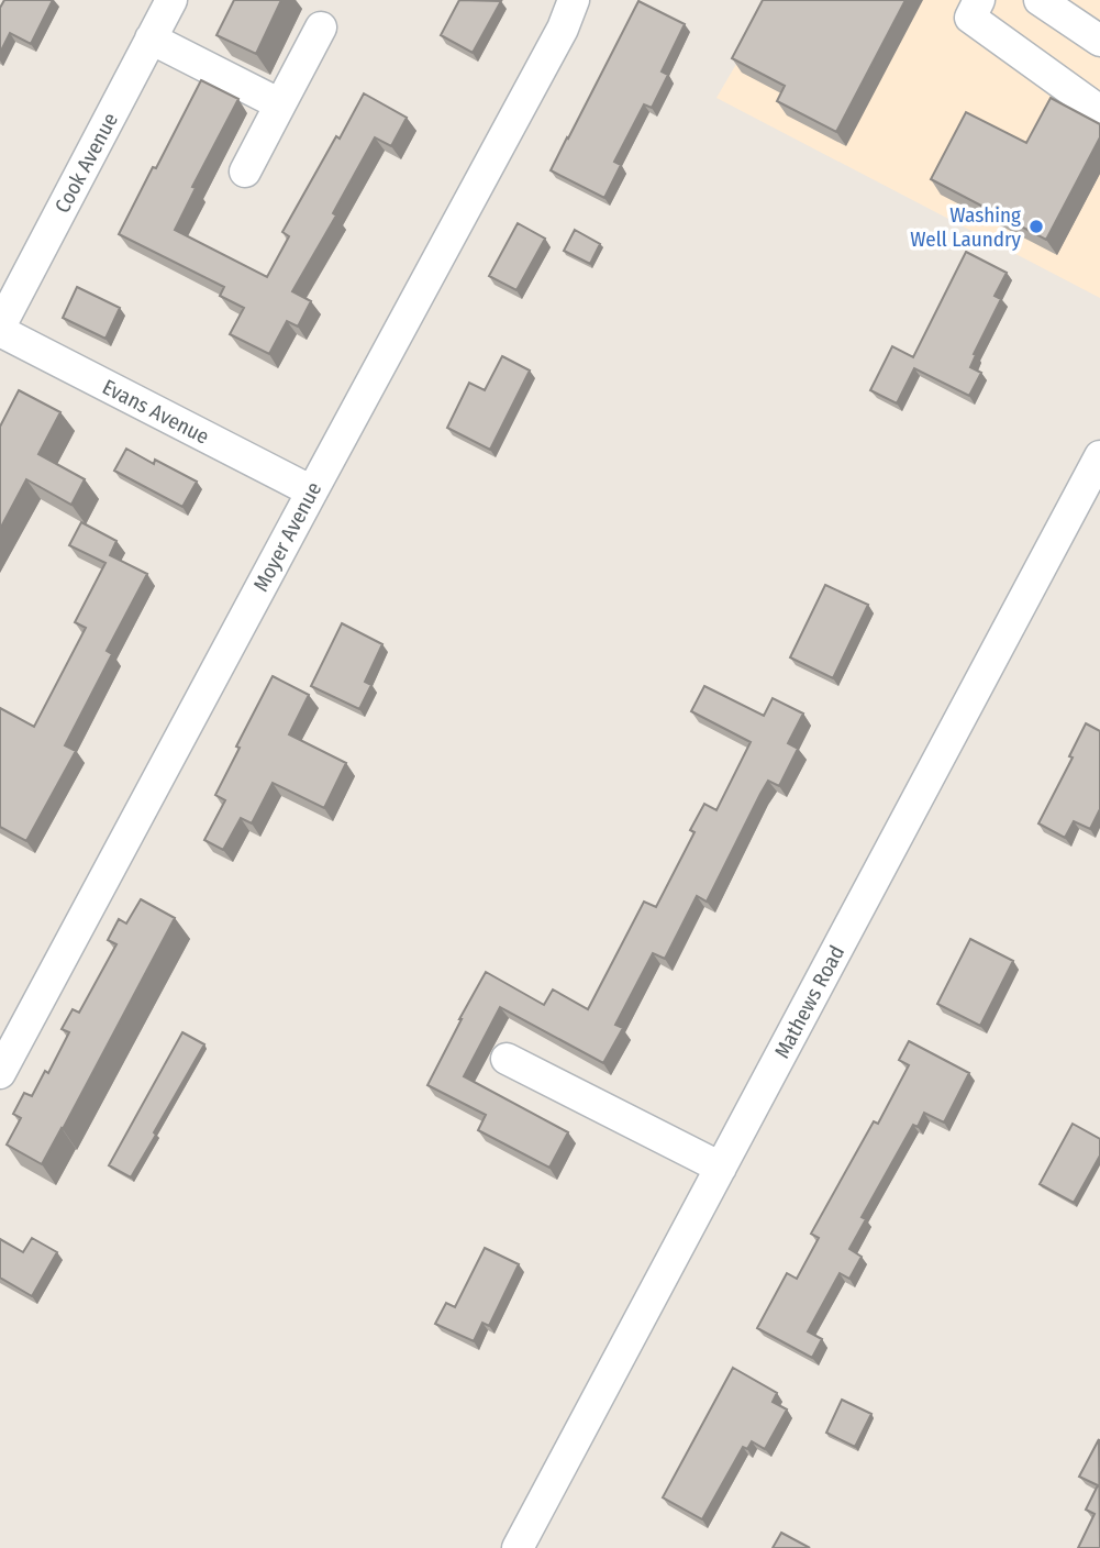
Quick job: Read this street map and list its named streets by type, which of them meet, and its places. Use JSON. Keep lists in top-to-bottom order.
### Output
{
  "streets": {
    "street": [
      "Cook Avenue",
      "Evans Avenue",
      "Moyer Avenue",
      "Mathews Road"
    ]
  },
  "crossings": [
    ["Cook Avenue", "Evans Avenue"],
    ["Evans Avenue", "Moyer Avenue"]
  ],
  "places": ["Washing Well Laundry"]
}
